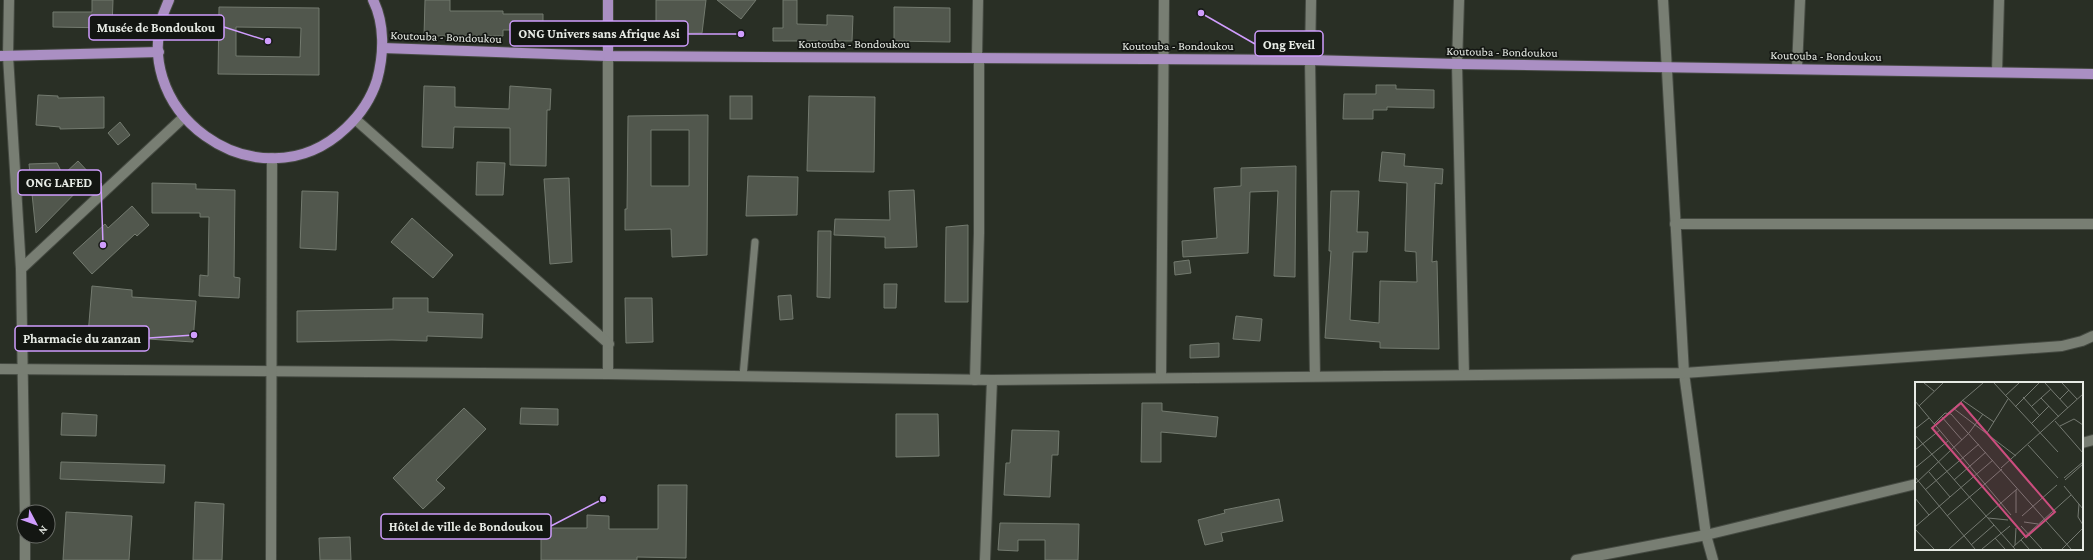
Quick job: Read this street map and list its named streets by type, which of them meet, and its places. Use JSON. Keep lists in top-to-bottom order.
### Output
{
  "streets": {
    "main road": ["Koutouba - Bondoukou"]
  },
  "places": [
    "Ong Eveil",
    "ONG Univers sans Afrique Asi",
    "Musée de Bondoukou",
    "ONG LAFED",
    "Pharmacie du zanzan",
    "Hôtel de ville de Bondoukou"
  ],
  "north": "bottom right"
}
